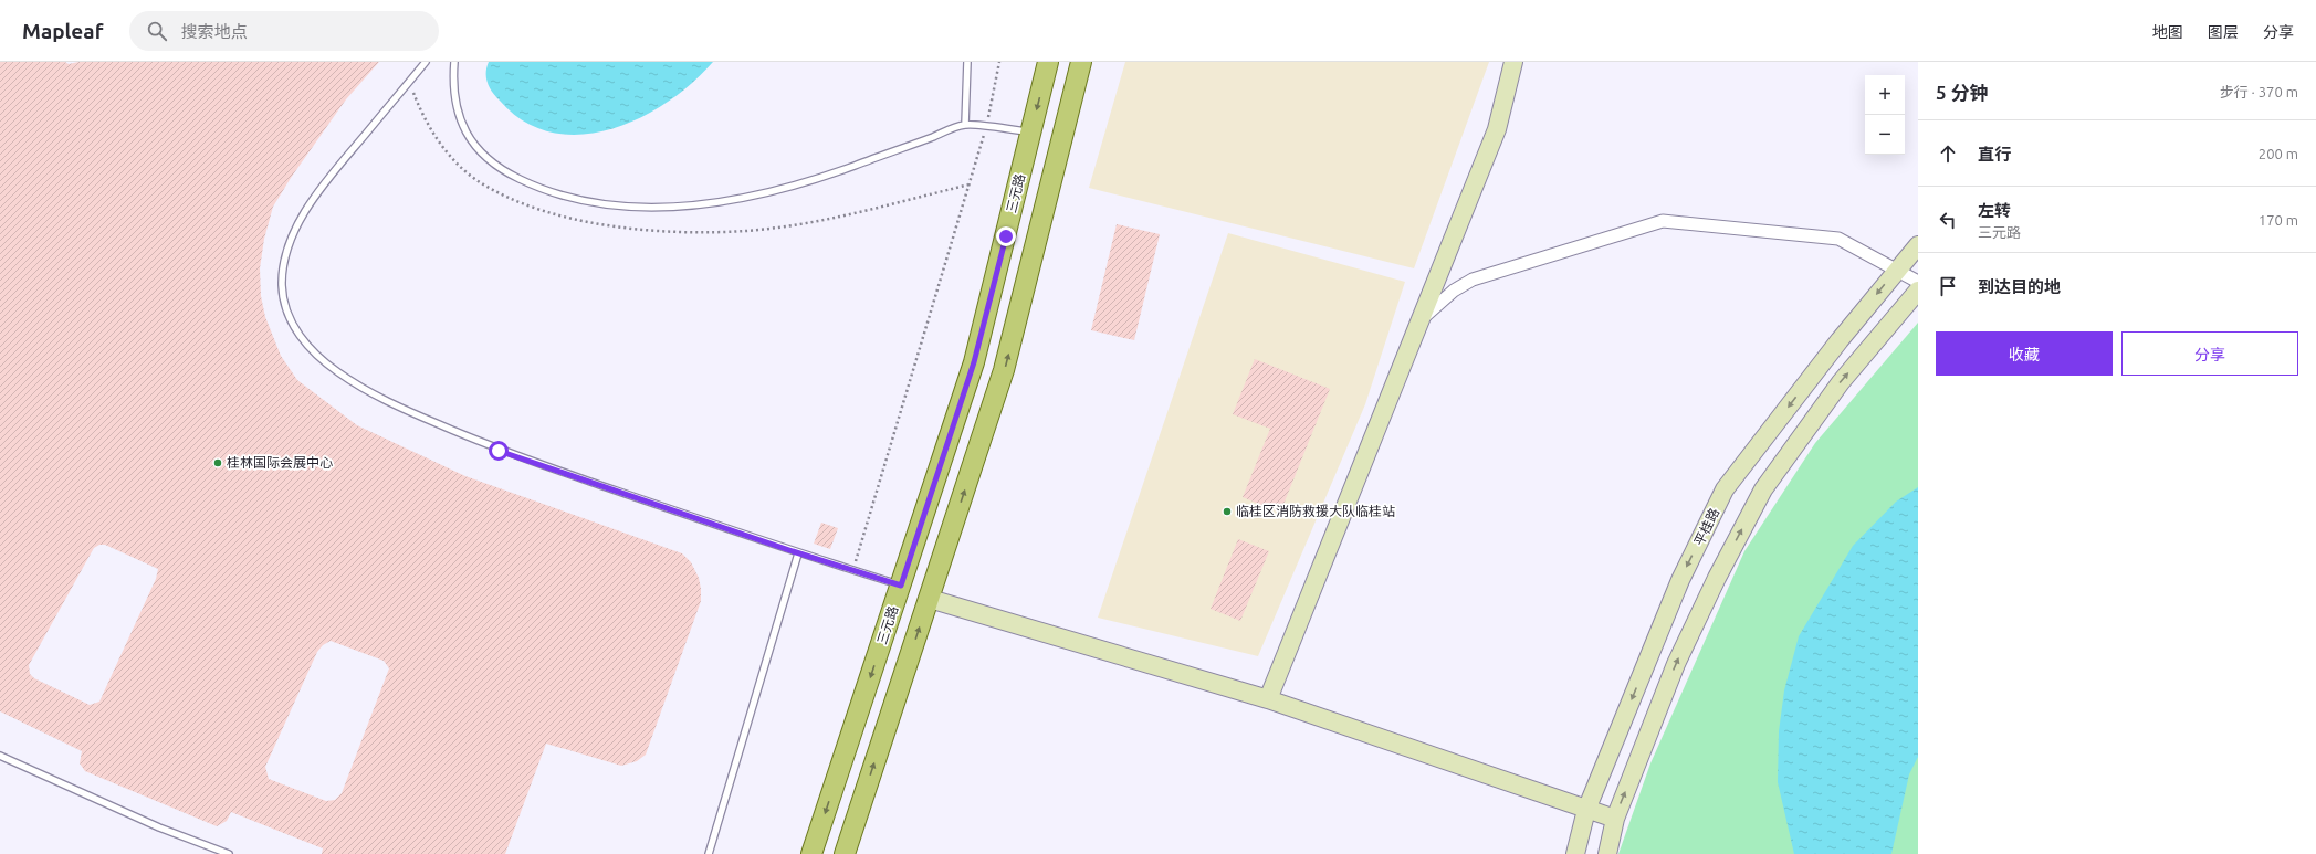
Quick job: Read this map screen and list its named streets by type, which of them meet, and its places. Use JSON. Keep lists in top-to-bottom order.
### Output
{
  "streets": {
    "main road": ["三元路"],
    "street": ["平桂路"]
  },
  "places": ["桂林国际会展中心", "临桂区消防救援大队临桂站"],
  "page": {
    "header": "Mapleaf",
    "search": "搜索地点",
    "nav": ["地图", "图层", "分享"],
    "heading": ["5 分钟", "步行 · 370 m"],
    "map_buttons": ["+", "−"],
    "list": [
      ["直行", "200 m"],
      ["左转", "三元路", "170 m"],
      "到达目的地"
    ],
    "buttons": ["收藏", "分享"]
  }
}
